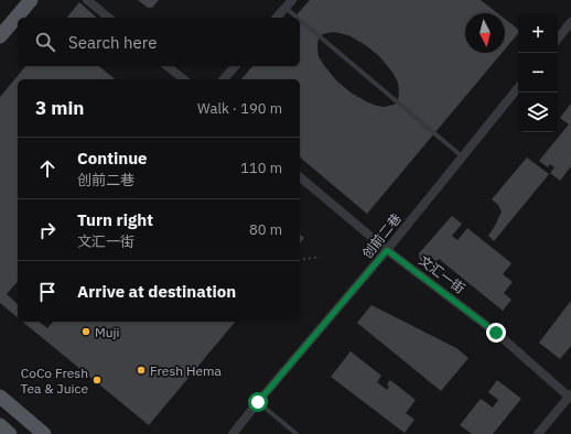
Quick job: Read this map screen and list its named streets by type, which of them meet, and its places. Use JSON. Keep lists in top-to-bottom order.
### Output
{
  "streets": {
    "street": ["创前二巷", "文汇一街"]
  },
  "crossings": [
    ["创前二巷", "文汇一街"]
  ],
  "places": ["Muji", "Fresh Hema", "CoCo Fresh Tea & Juice"],
  "north": "bottom",
  "page": {
    "map_buttons": ["+", "−"],
    "search": "Search here",
    "heading": ["3 min", "Walk · 190 m"],
    "list": [
      ["Continue", "创前二巷", "110 m"],
      ["Turn right", "文汇一街", "80 m"],
      "Arrive at destination"
    ]
  }
}
